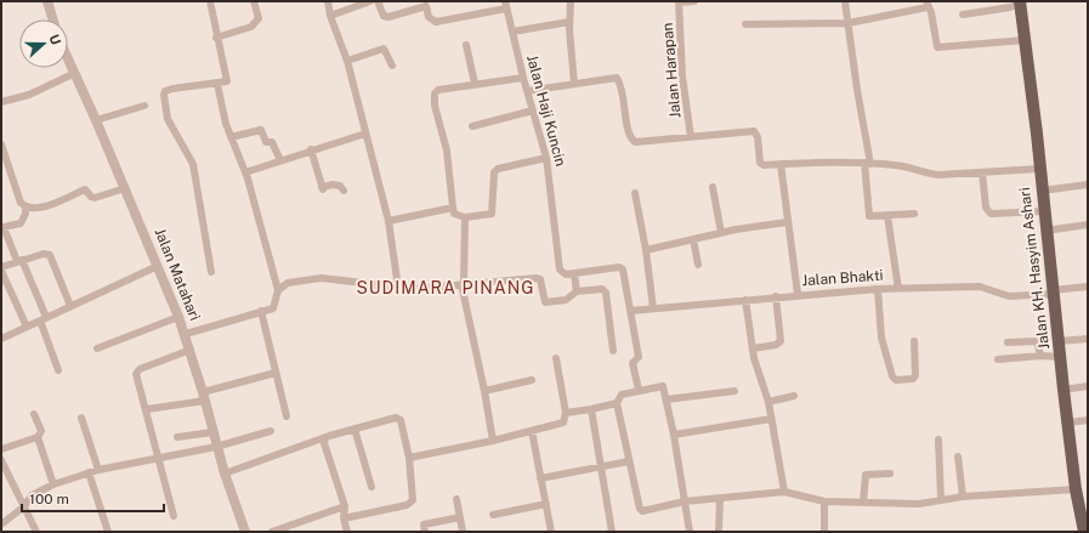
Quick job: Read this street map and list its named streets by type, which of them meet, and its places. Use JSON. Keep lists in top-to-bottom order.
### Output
{
  "streets": {
    "main road": ["Jalan KH. Hasyim Ashari"],
    "street": [
      "Jalan Harapan",
      "Jalan Haji Kuncin",
      "Jalan Matahari",
      "Jalan Bhakti"
    ]
  },
  "crossings": [
    ["Jalan KH. Hasyim Ashari", "Jalan Bhakti"]
  ],
  "districts": ["SUDIMARA PINANG"],
  "scale_bar": "100 m",
  "north": "right"
}
